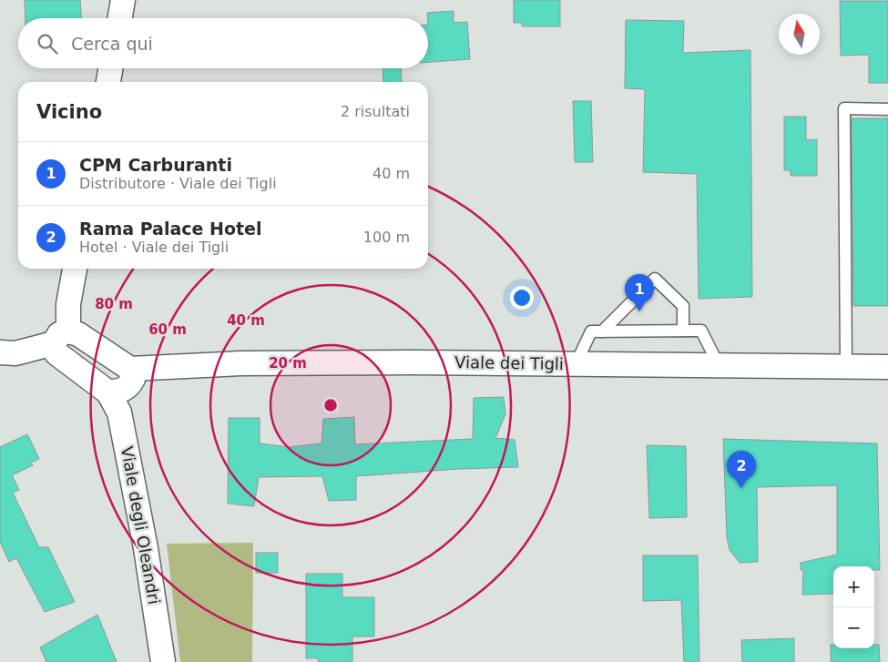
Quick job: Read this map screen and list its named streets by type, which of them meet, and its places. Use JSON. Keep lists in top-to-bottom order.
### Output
{
  "streets": {
    "street": ["Viale dei Tigli", "Viale degli Oleandri"]
  },
  "north": "top",
  "page": {
    "search": "Cerca qui",
    "heading": ["Vicino", "2 risultati"],
    "list": [
      {
        "mark": "1",
        "name": "CPM Carburanti",
        "note": "Distributore · Viale dei Tigli",
        "value": "40 m"
      },
      {
        "mark": "2",
        "name": "Rama Palace Hotel",
        "note": "Hotel · Viale dei Tigli",
        "value": "100 m"
      }
    ],
    "pins": ["1", "2"],
    "map_buttons": ["+", "−"]
  },
  "rings": [
    "80 m",
    "40 m",
    "60 m",
    "20 m"
  ]
}
